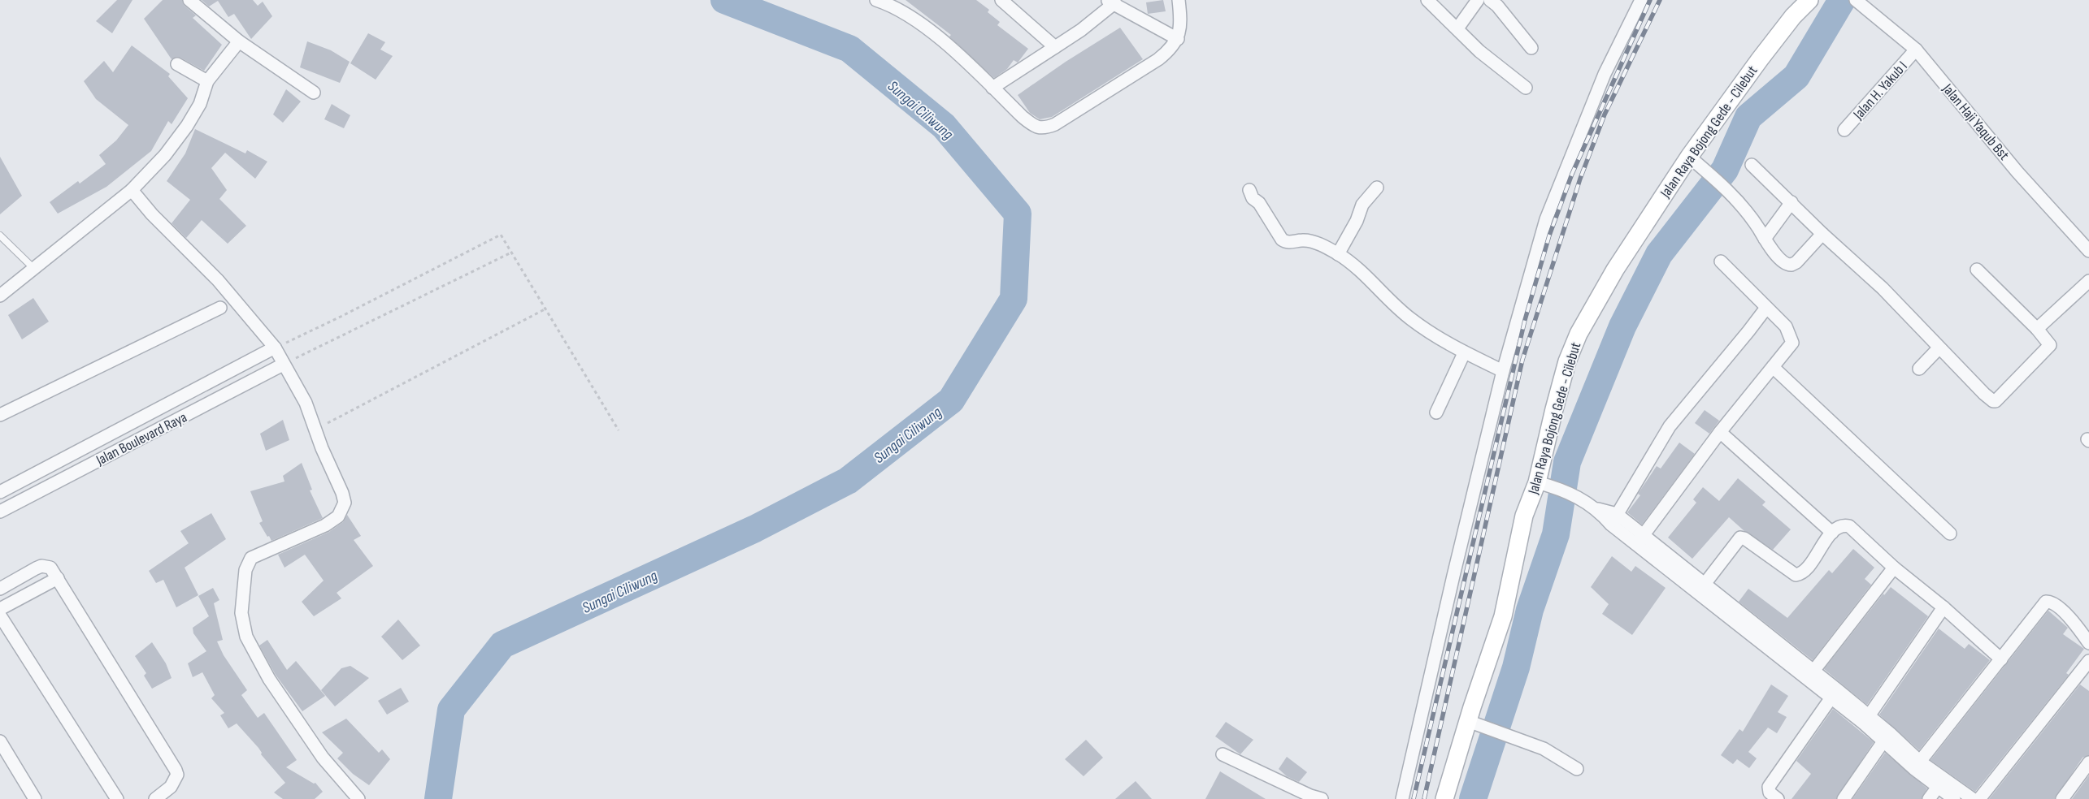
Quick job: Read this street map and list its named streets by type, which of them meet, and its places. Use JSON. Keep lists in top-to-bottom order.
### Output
{
  "streets": {
    "main road": ["Jalan Raya Bojong Gede - Cilebut"],
    "street": ["Jalan H. Yakub I", "Jalan Haji Yaqub Bst", "Jalan Boulevard Raya"]
  },
  "crossings": [
    ["Jalan H. Yakub I", "Jalan Haji Yaqub Bst"]
  ],
  "water": ["Sungai Ciliwung"]
}
